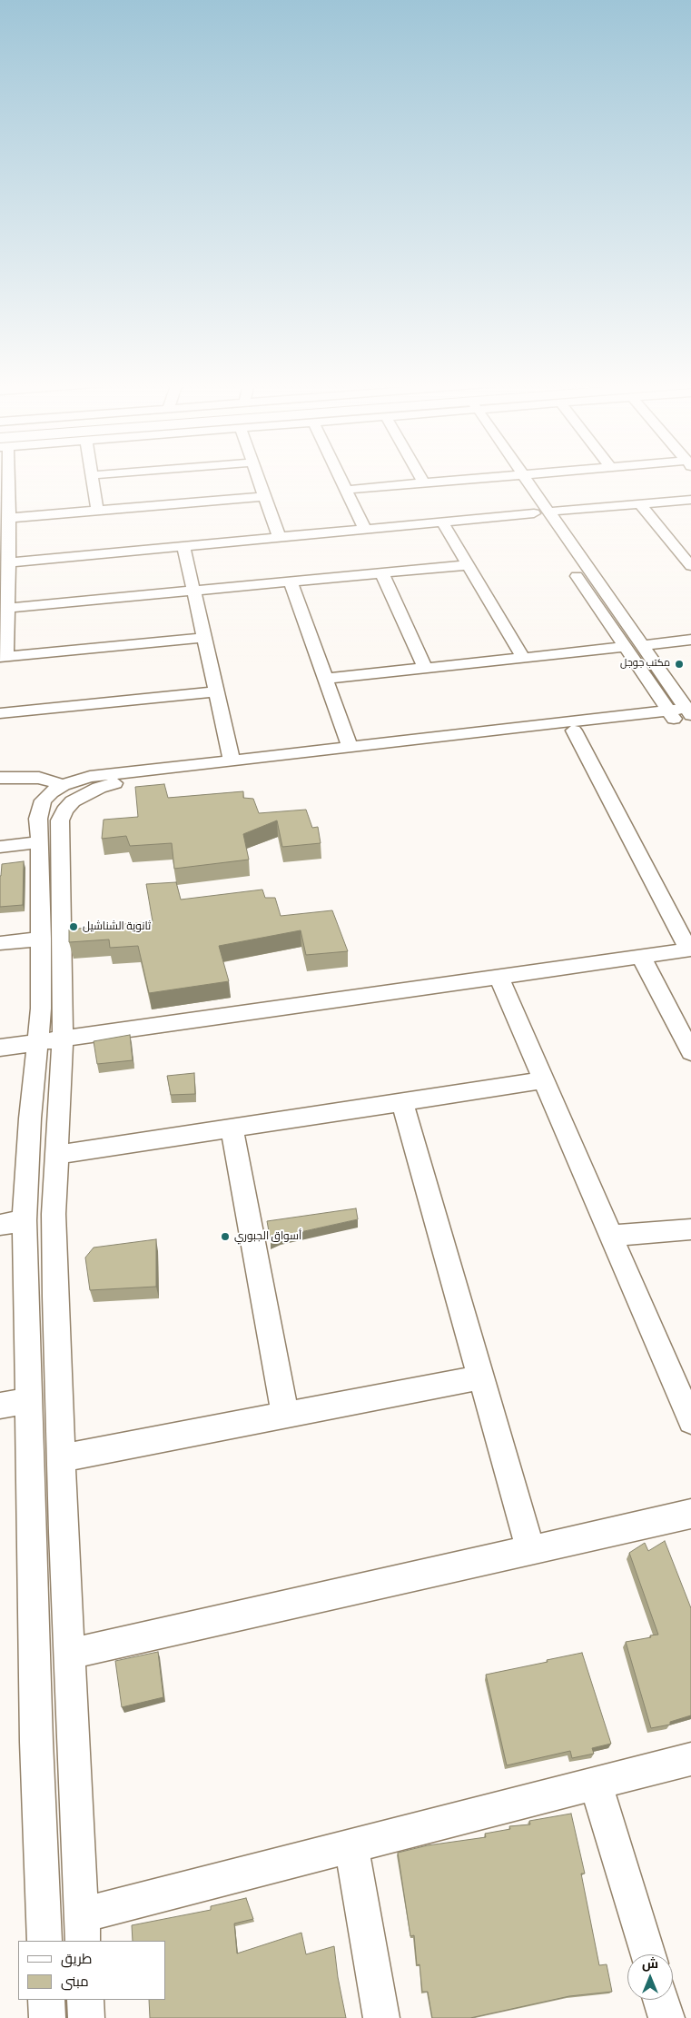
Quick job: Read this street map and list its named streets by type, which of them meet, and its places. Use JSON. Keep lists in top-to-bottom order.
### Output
{
  "places": ["مكتب جوجل", "ثانوية الشناشيل", "أسواق الجبوري"],
  "legend": ["طريق", "مبنى"],
  "north": "top"
}
